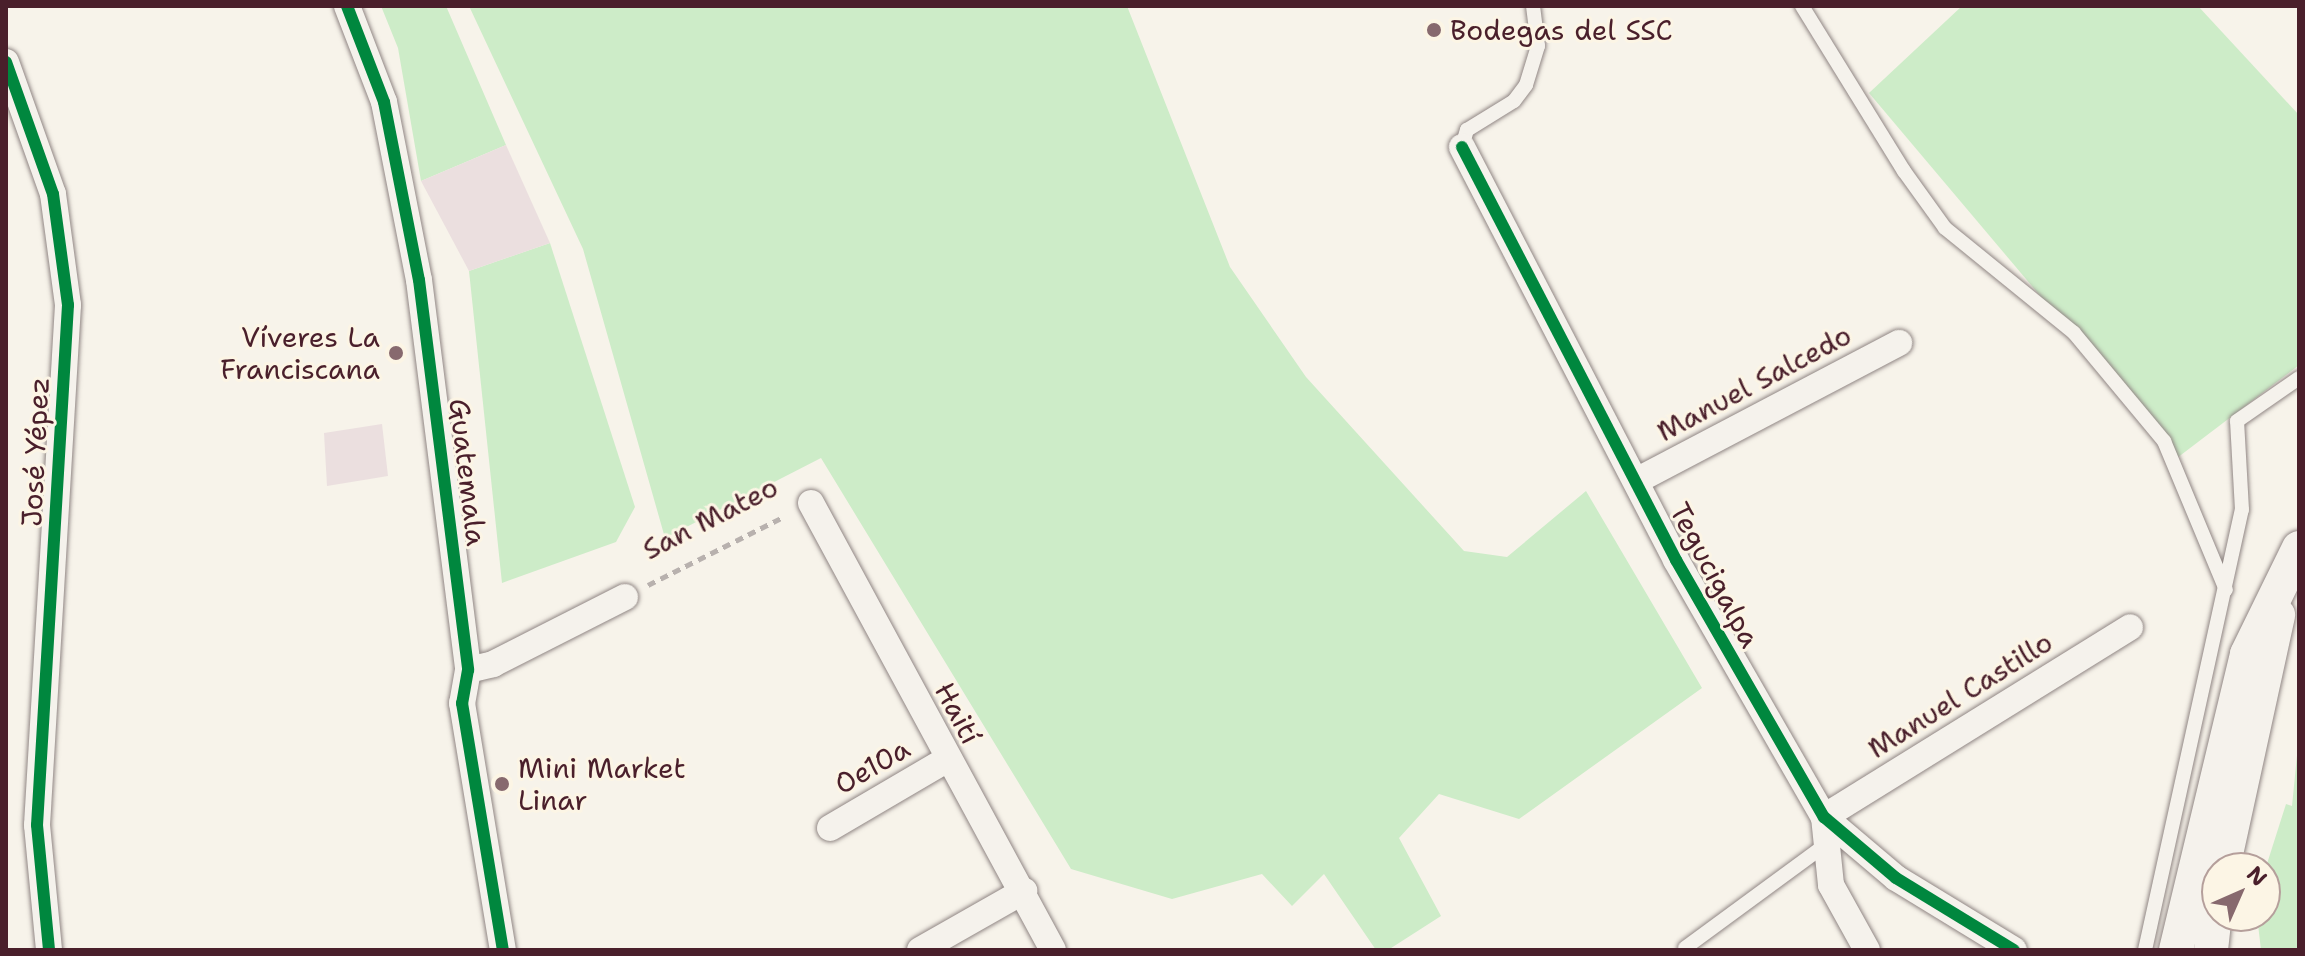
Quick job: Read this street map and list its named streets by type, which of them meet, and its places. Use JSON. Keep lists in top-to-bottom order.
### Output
{
  "streets": {
    "street": [
      "Manuel Salcedo",
      "José Yépez",
      "Guatemala",
      "San Mateo",
      "Tegucigalpa",
      "Manuel Castillo",
      "Haití",
      "Oe10a"
    ]
  },
  "crossings": [
    ["Manuel Salcedo", "Tegucigalpa"],
    ["Guatemala", "San Mateo"],
    ["San Mateo", "Haití"],
    ["Tegucigalpa", "Manuel Castillo"],
    ["Haití", "Oe10a"]
  ],
  "places": ["Bodegas del SSC", "Víveres La Franciscana", "Mini Market Linar"],
  "north": "top right"
}
